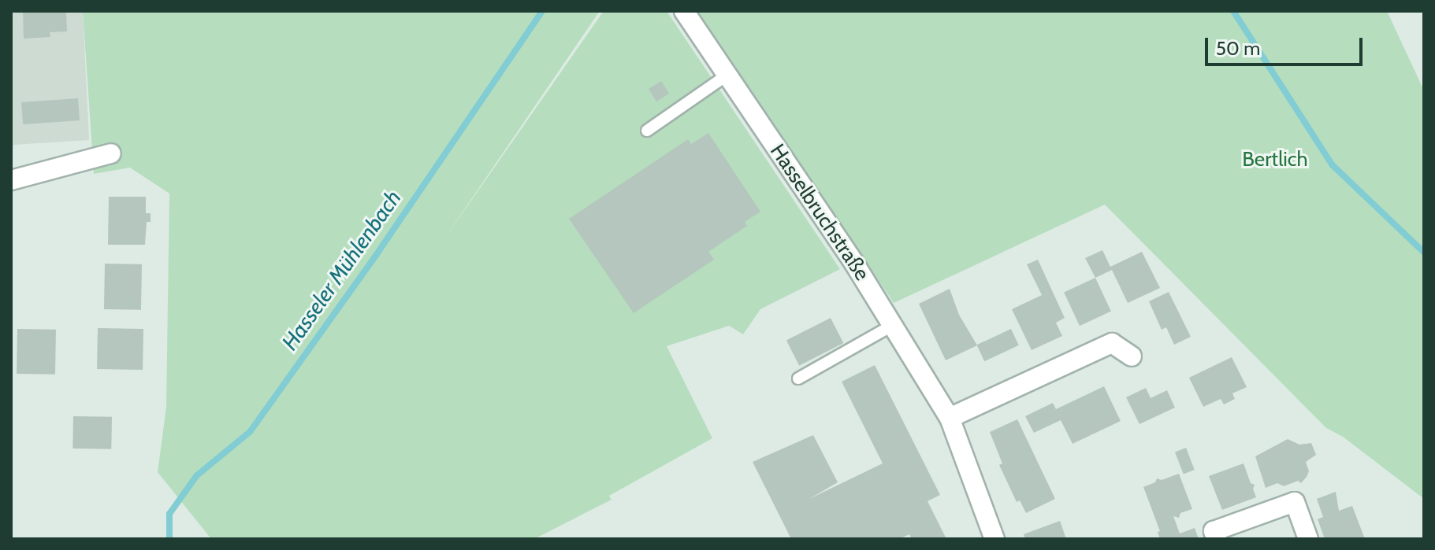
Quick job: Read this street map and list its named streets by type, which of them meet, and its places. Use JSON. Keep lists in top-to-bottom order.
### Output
{
  "streets": {
    "street": ["Hasselbruchstraße"]
  },
  "water": ["Hasseler Mühlenbach"],
  "parks": ["Bertlich"],
  "scale_bar": "50 m"
}
